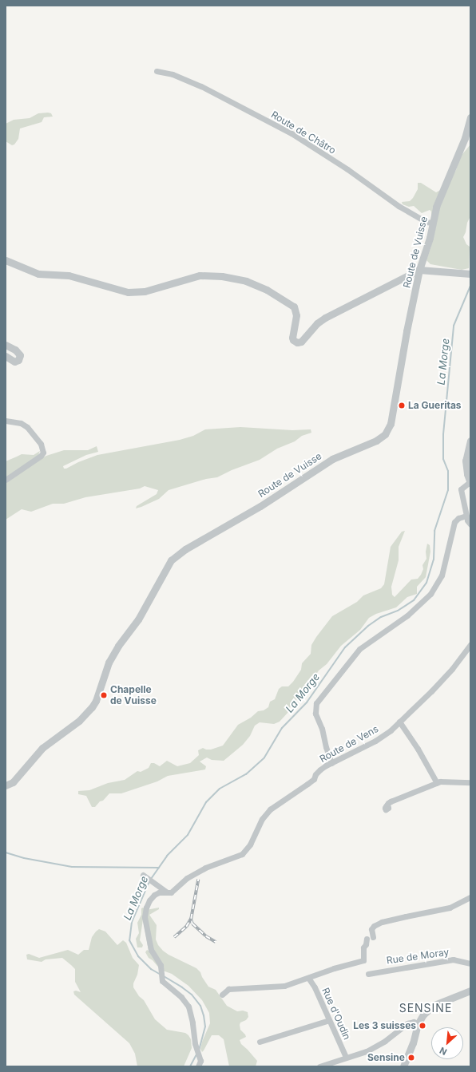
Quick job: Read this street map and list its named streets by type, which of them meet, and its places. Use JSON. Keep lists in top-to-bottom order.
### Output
{
  "streets": {
    "street": [
      "Route de Châtro",
      "Route de Vuisse",
      "Route de Vens",
      "Rue de Moray",
      "Rue d'Oudin"
    ]
  },
  "crossings": [
    ["Route de Châtro", "Route de Vuisse"]
  ],
  "districts": ["SENSINE"],
  "water": ["La Morge"],
  "places": [
    "La Gueritas",
    "Chapelle de Vuisse",
    "Les 3 suisses",
    "Sensine"
  ],
  "north": "bottom left"
}
